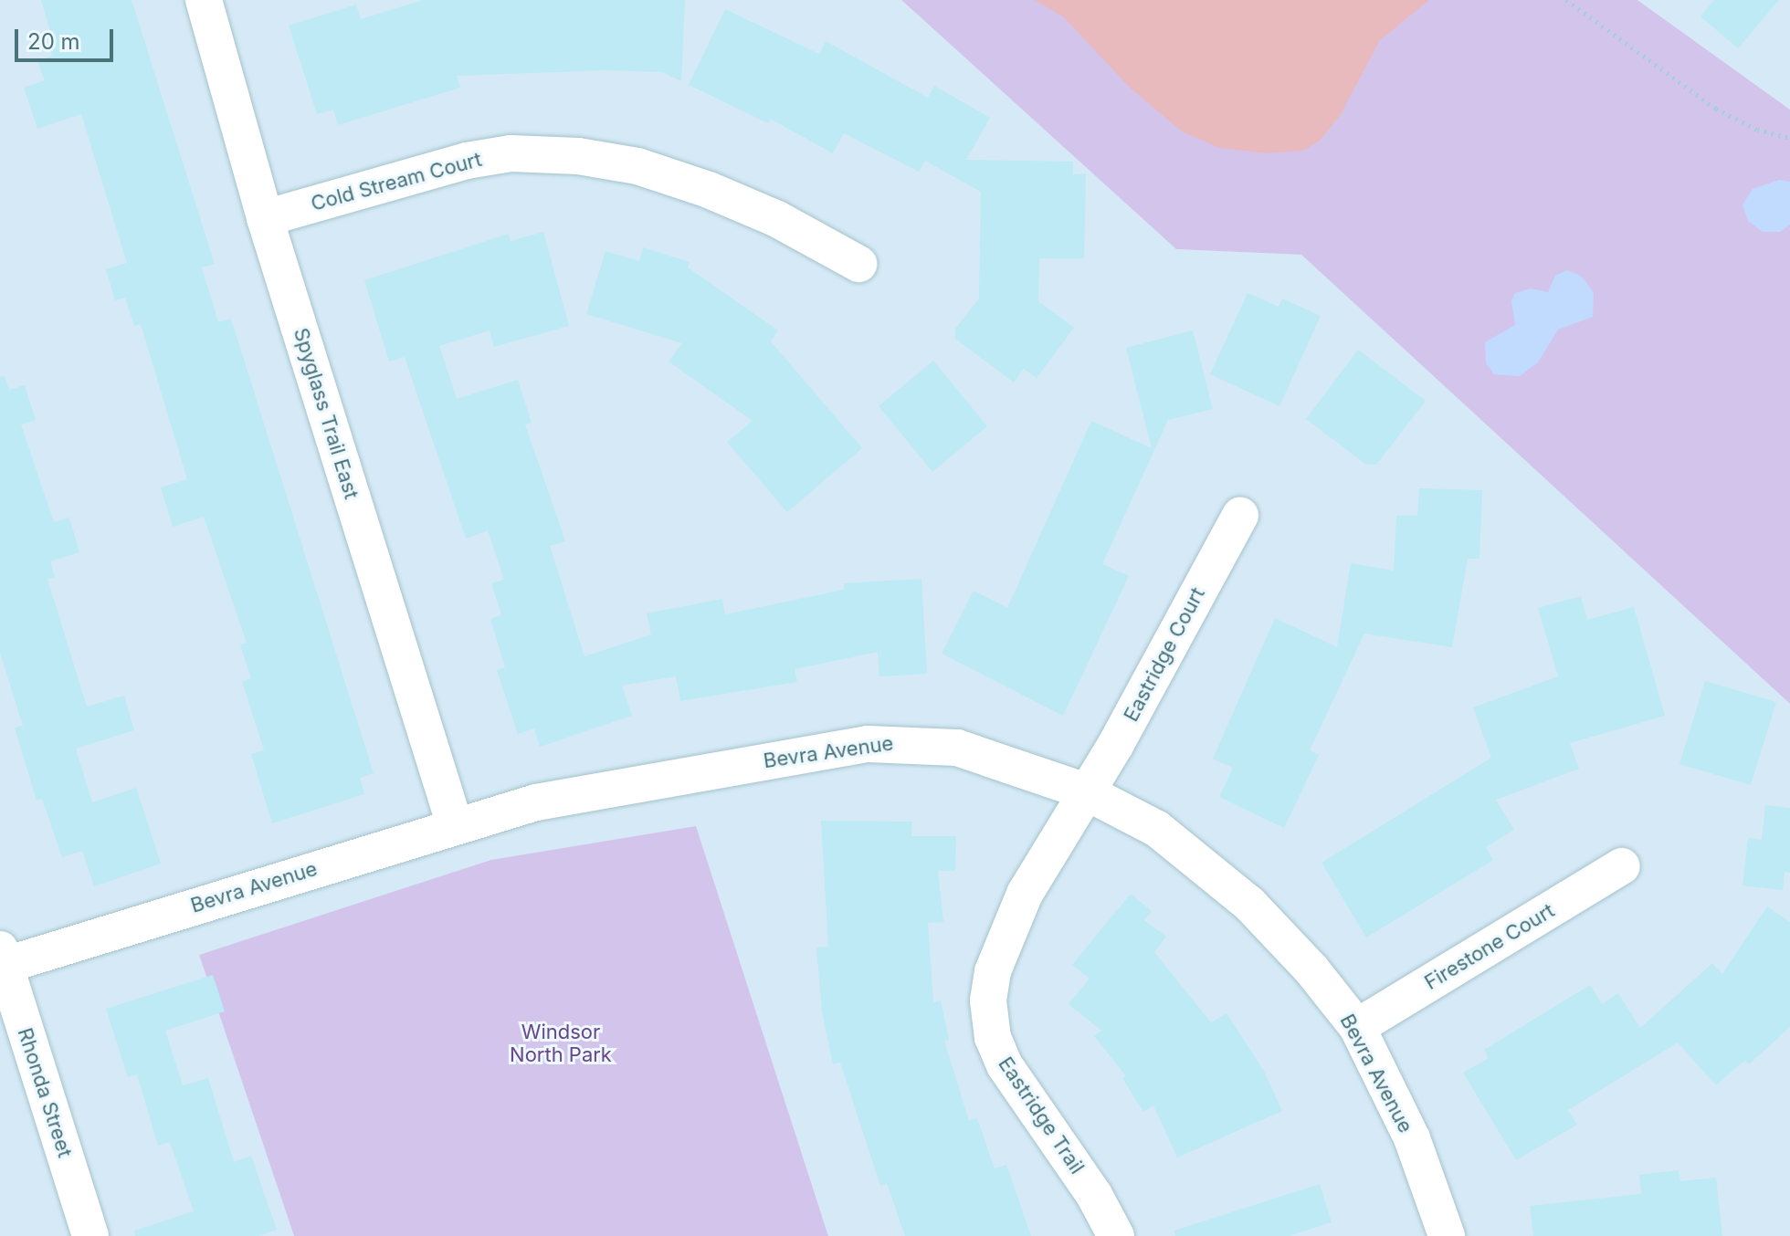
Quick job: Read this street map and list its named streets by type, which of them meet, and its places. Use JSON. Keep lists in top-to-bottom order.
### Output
{
  "streets": {
    "street": [
      "Cold Stream Court",
      "Spyglass Trail East",
      "Eastridge Court",
      "Bevra Avenue",
      "Firestone Court",
      "Rhonda Street",
      "Eastridge Trail"
    ]
  },
  "crossings": [
    ["Cold Stream Court", "Spyglass Trail East"],
    ["Spyglass Trail East", "Bevra Avenue"],
    ["Eastridge Court", "Bevra Avenue"],
    ["Eastridge Court", "Eastridge Trail"],
    ["Bevra Avenue", "Firestone Court"],
    ["Bevra Avenue", "Rhonda Street"],
    ["Bevra Avenue", "Eastridge Trail"]
  ],
  "parks": ["Windsor North Park"],
  "scale_bar": "20 m"
}
